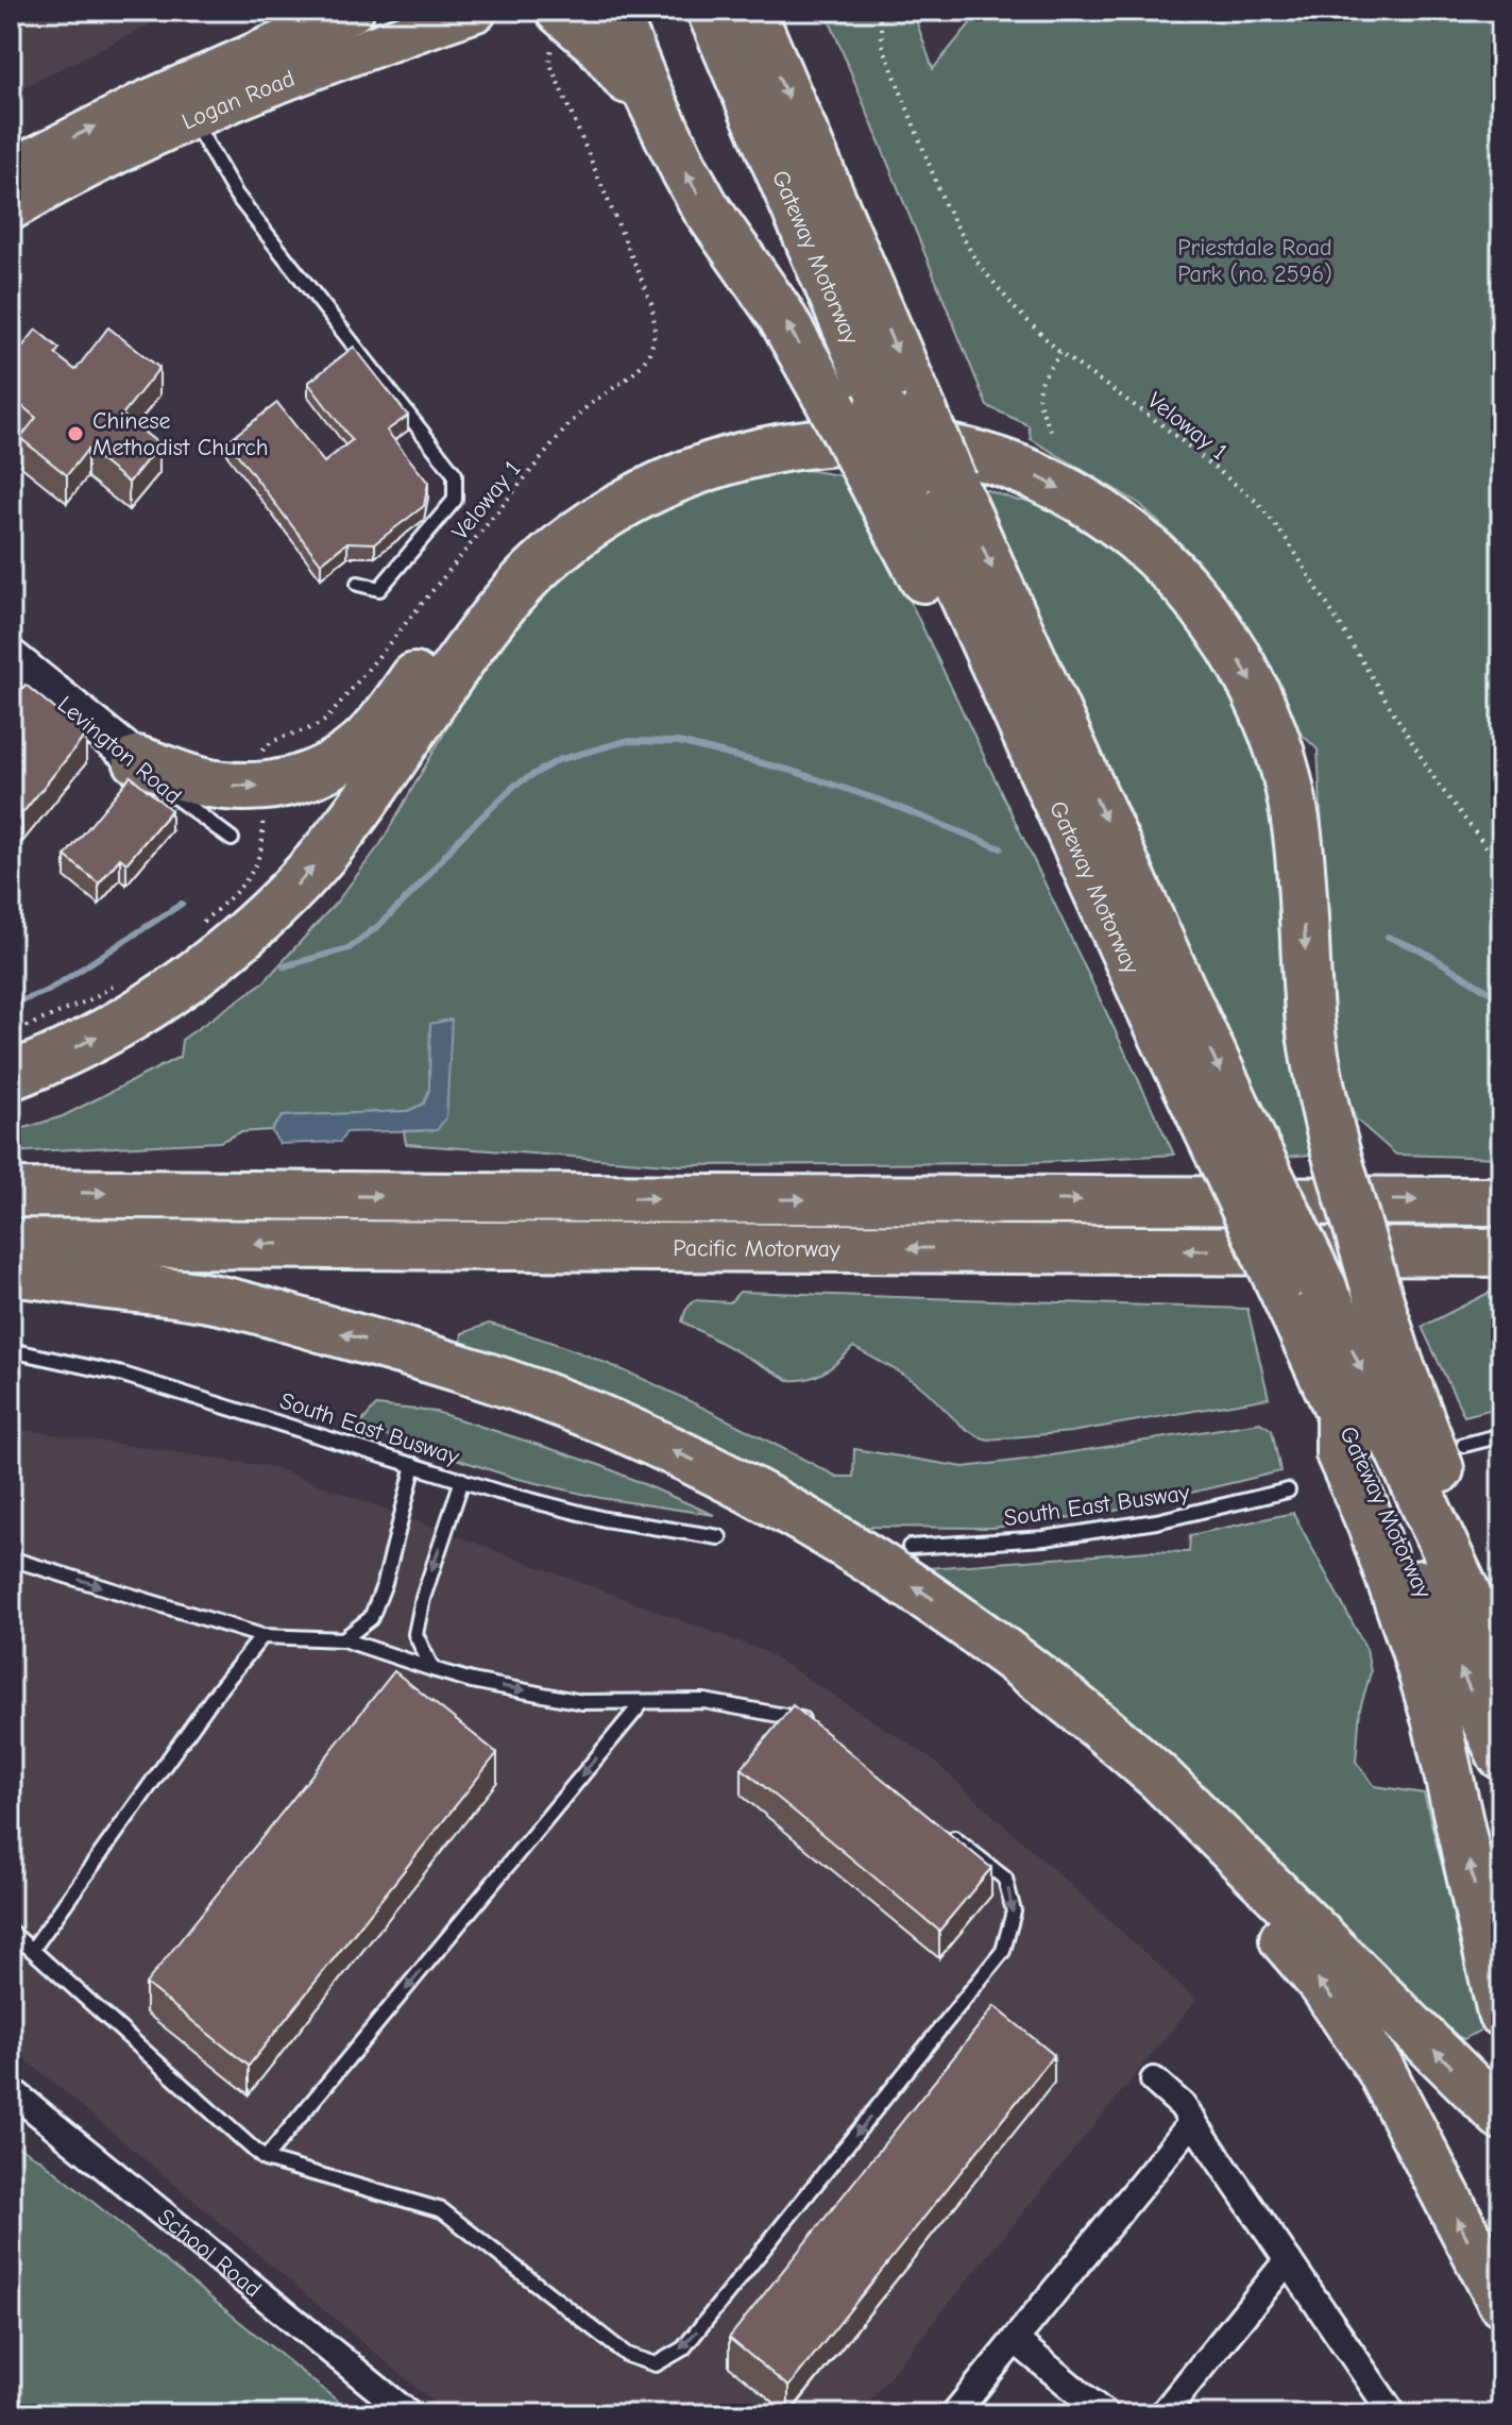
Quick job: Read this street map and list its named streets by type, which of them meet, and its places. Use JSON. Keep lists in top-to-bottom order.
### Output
{
  "streets": {
    "highway": ["Gateway Motorway", "Pacific Motorway"],
    "main road": ["Logan Road"],
    "street": ["Levington Road", "School Road"],
    "lane": ["South East Busway"],
    "path": ["Veloway 1"]
  },
  "parks": ["Priestdale Road Park (no. 2596)"],
  "places": ["Chinese Methodist Church"]
}
